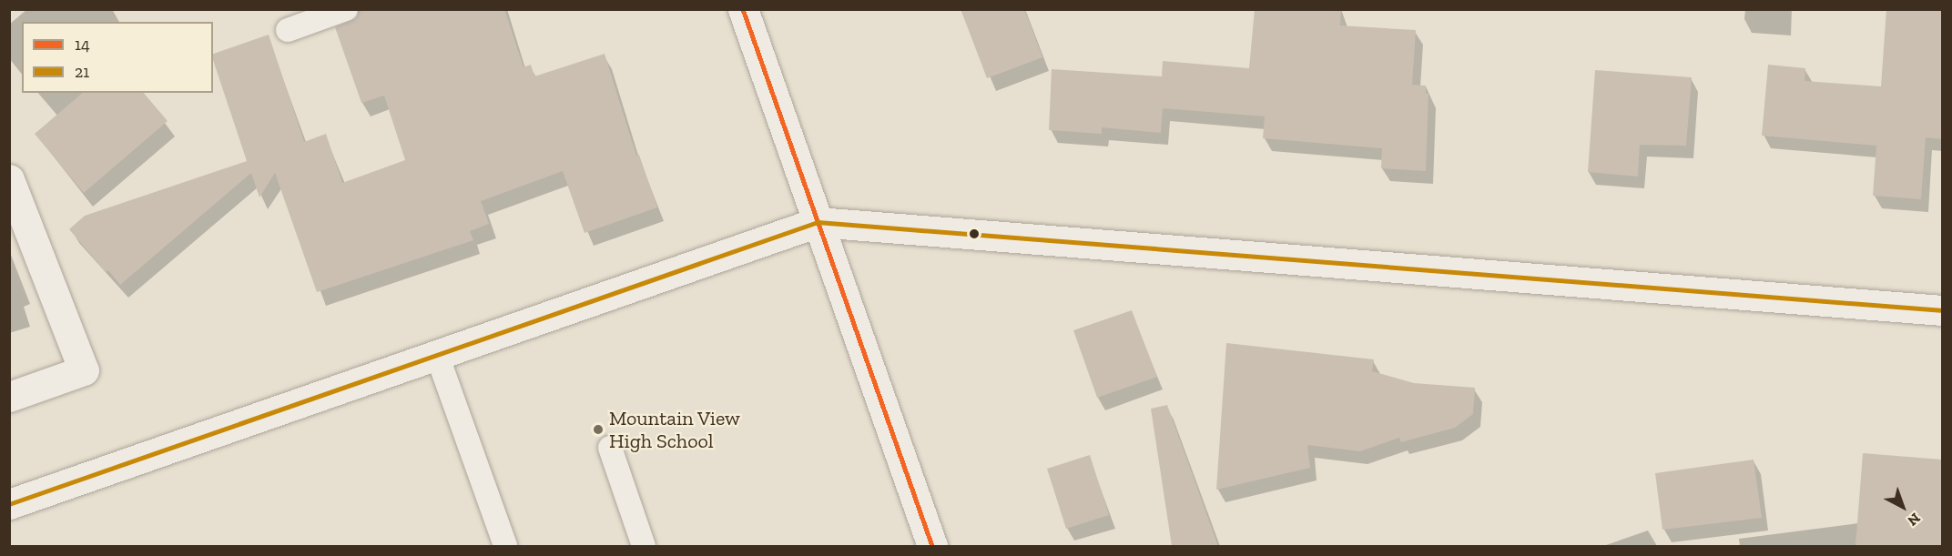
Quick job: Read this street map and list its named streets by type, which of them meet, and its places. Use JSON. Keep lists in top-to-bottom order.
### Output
{
  "places": ["Mountain View High School"],
  "lines": ["transit line 14", "transit line 21"],
  "legend": ["14", "21"],
  "north": "bottom right"
}
